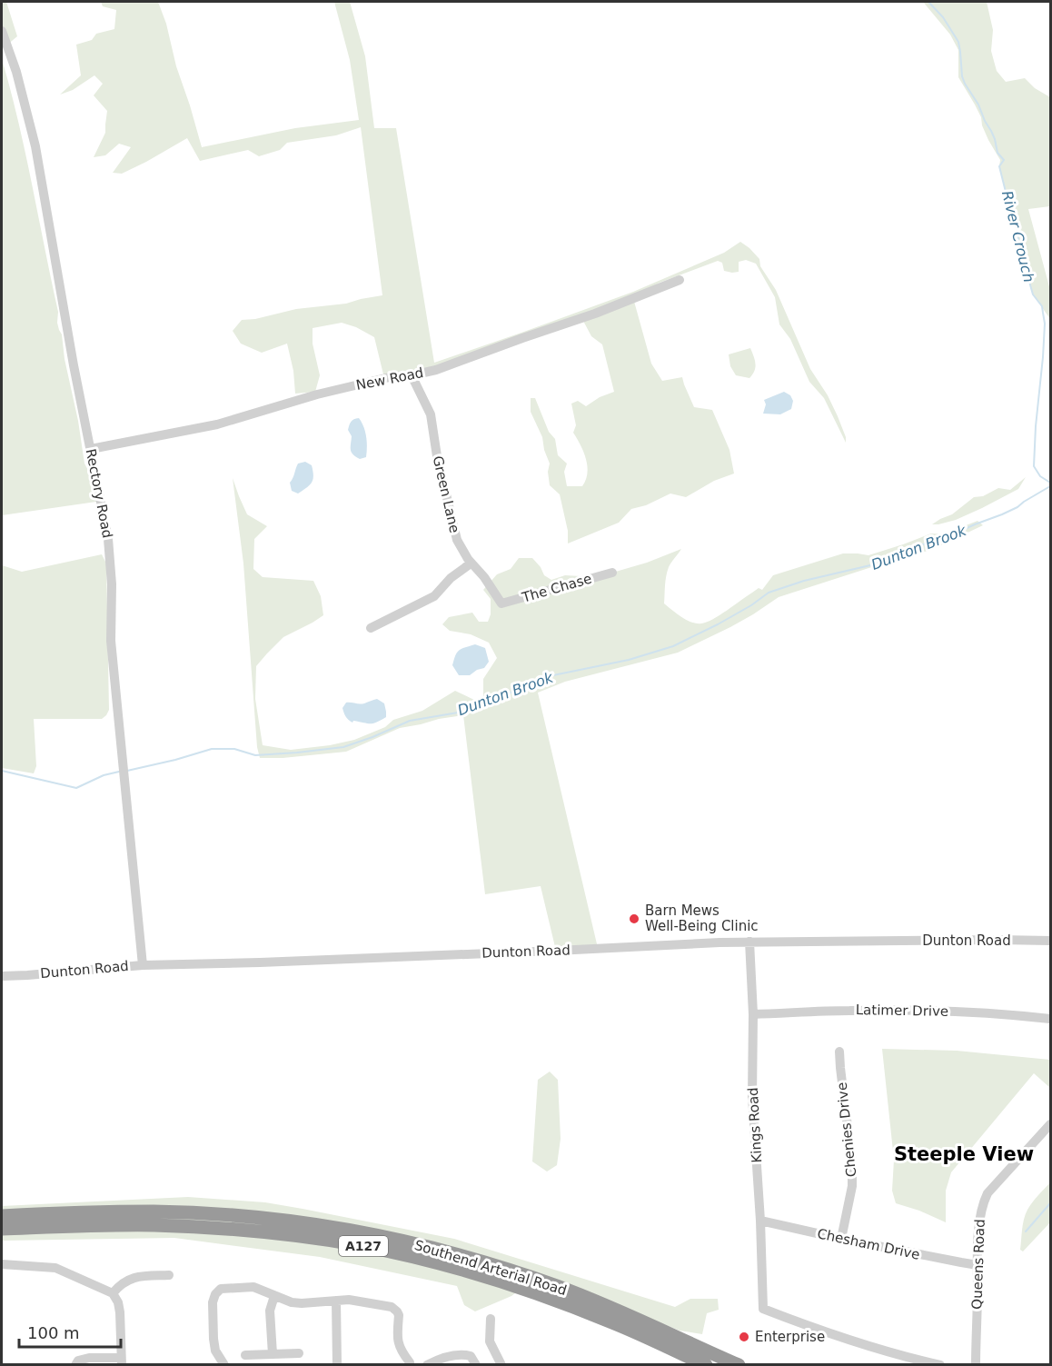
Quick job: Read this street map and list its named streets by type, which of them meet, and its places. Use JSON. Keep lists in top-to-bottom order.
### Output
{
  "streets": {
    "highway": ["A127", "Southend Arterial Road"],
    "street": [
      "New Road",
      "Rectory Road",
      "Green Lane",
      "The Chase",
      "Dunton Road",
      "Latimer Drive",
      "Kings Road",
      "Chenies Drive",
      "Chesham Drive",
      "Queens Road"
    ]
  },
  "crossings": [
    ["New Road", "Rectory Road"],
    ["New Road", "Green Lane"],
    ["Rectory Road", "Dunton Road"],
    ["Green Lane", "The Chase"],
    ["Dunton Road", "Kings Road"],
    ["Latimer Drive", "Kings Road"],
    ["Kings Road", "Chesham Drive"],
    ["Chenies Drive", "Chesham Drive"],
    ["Chesham Drive", "Queens Road"]
  ],
  "districts": ["Steeple View"],
  "water": ["River Crouch", "Dunton Brook"],
  "places": ["Barn Mews Well-Being Clinic", "Enterprise"],
  "scale_bar": "100 m"
}
